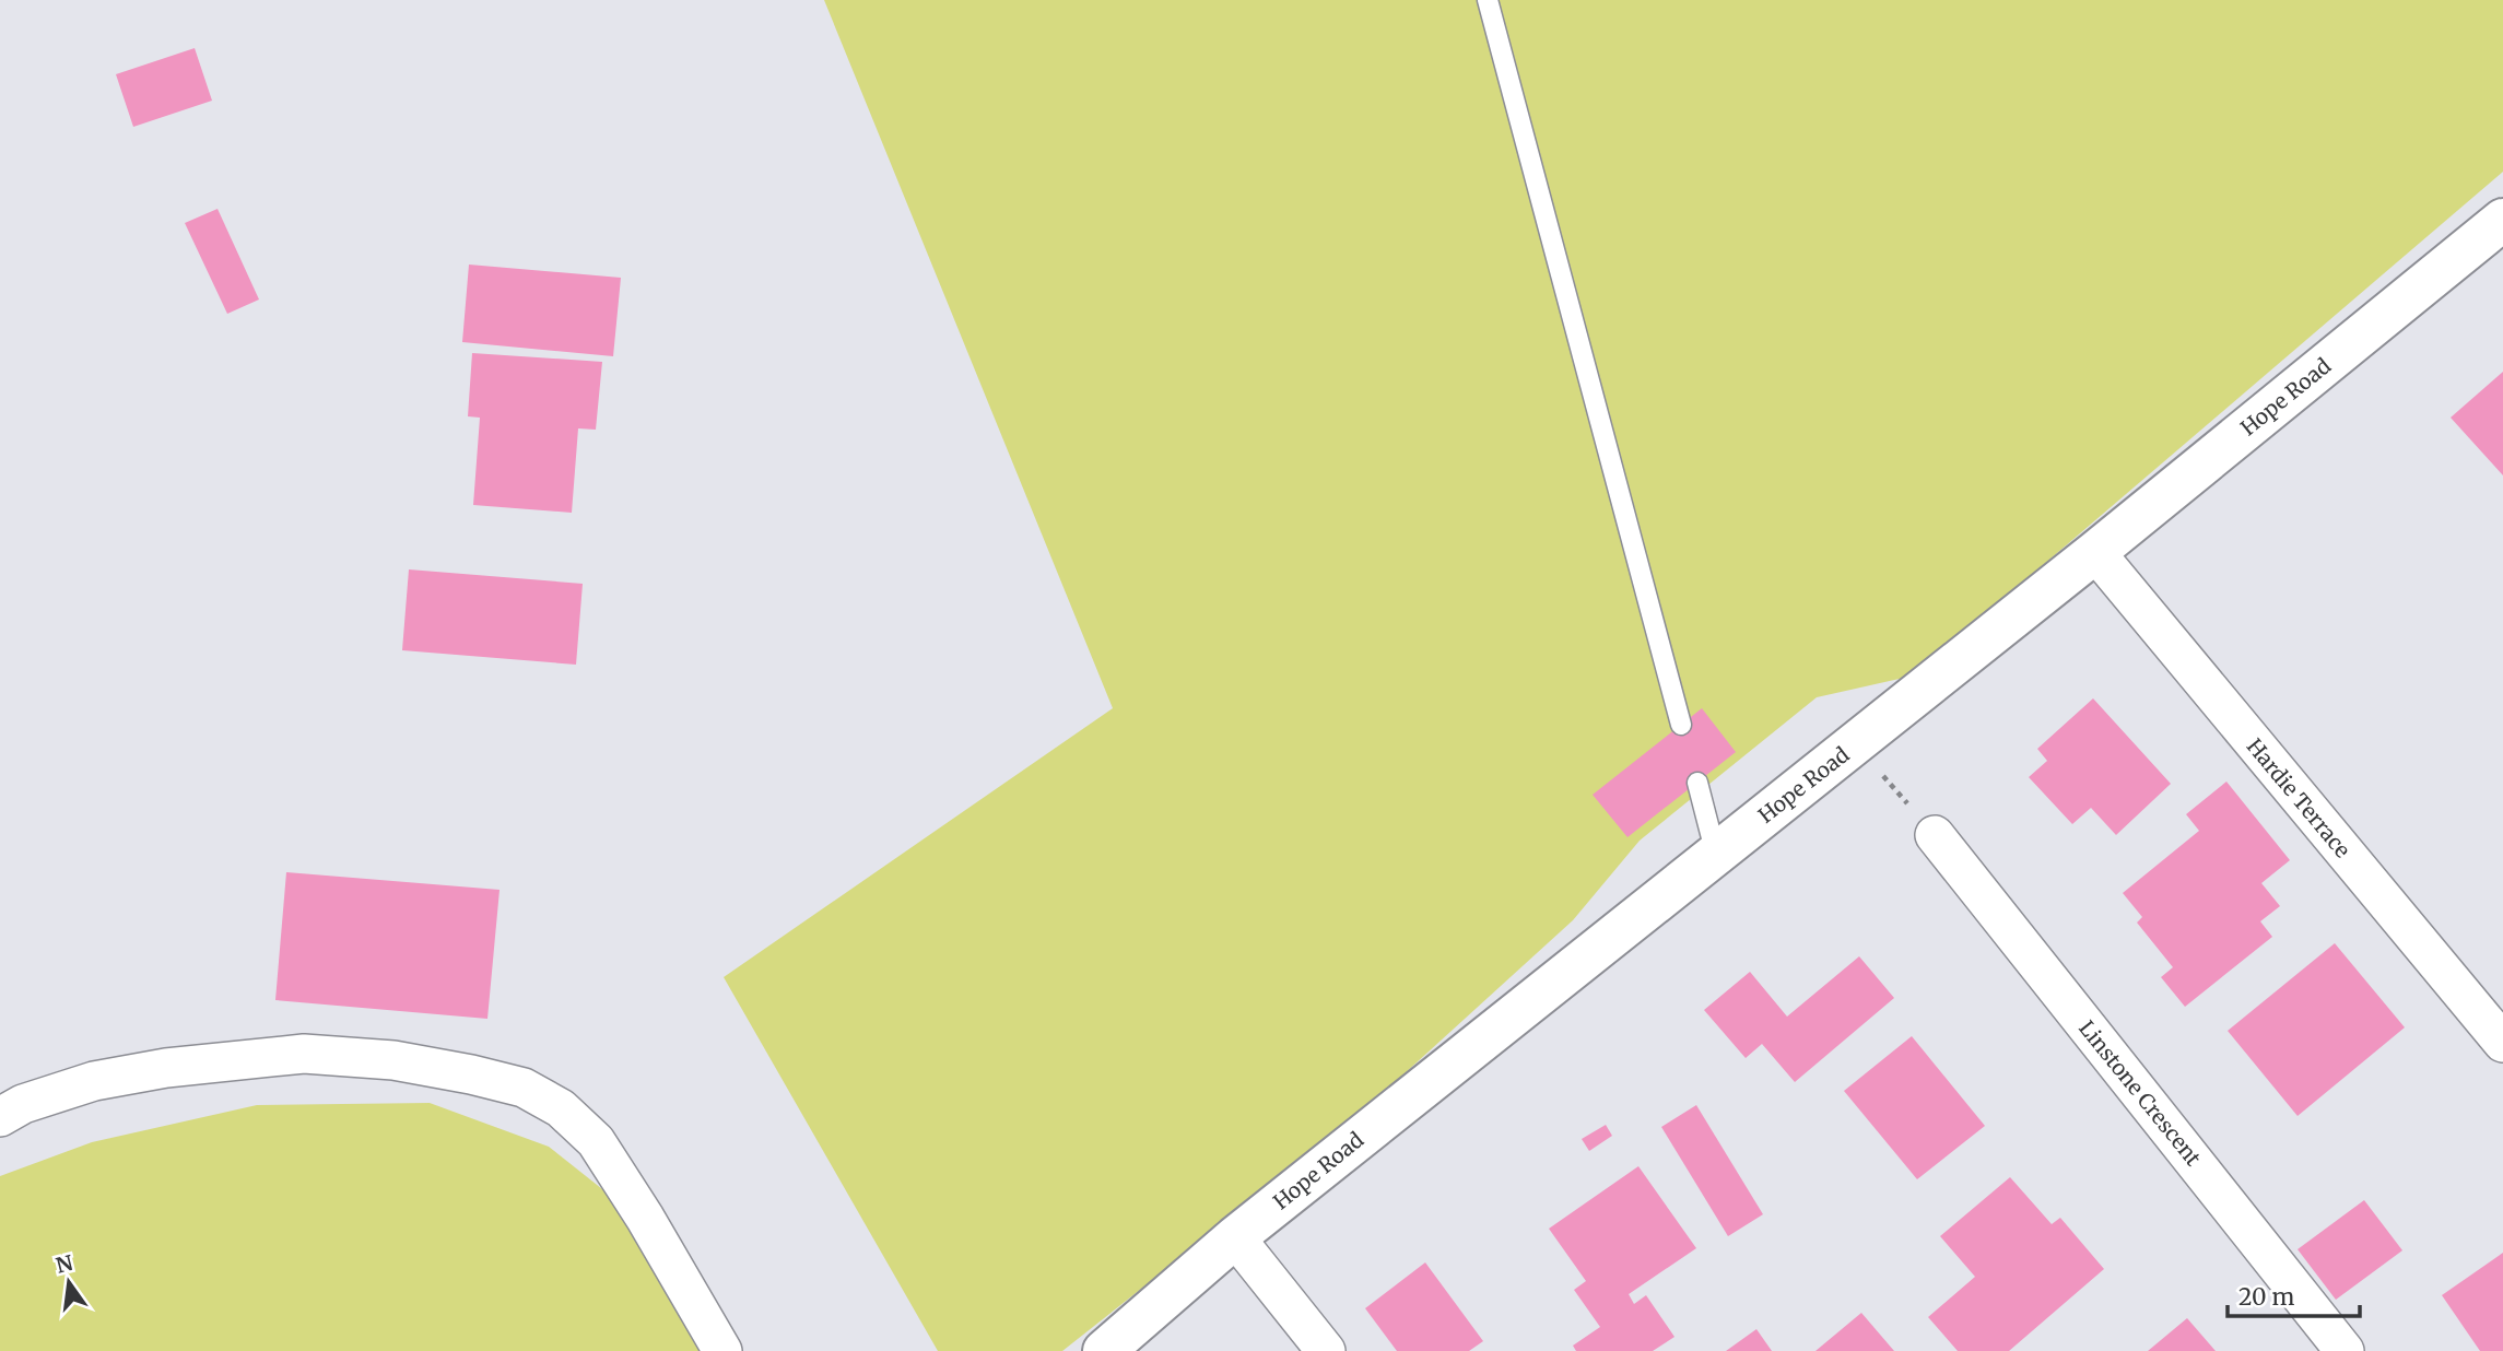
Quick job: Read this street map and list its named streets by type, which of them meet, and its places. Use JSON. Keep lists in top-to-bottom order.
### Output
{
  "streets": {
    "main road": ["Hope Road"],
    "street": ["Hardie Terrace", "Linstone Crescent"]
  },
  "crossings": [
    ["Hope Road", "Hardie Terrace"]
  ],
  "scale_bar": "20 m",
  "north": "top"
}
